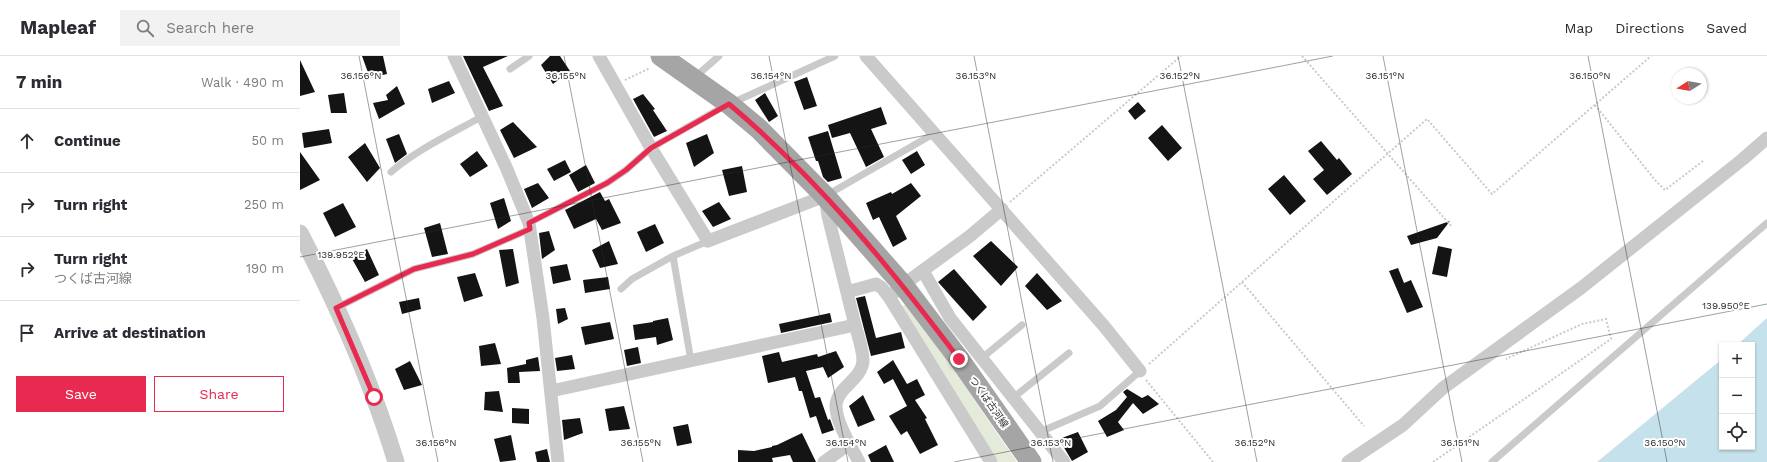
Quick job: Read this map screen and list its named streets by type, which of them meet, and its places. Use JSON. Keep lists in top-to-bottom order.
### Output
{
  "streets": {
    "main road": ["つくば古河線"]
  },
  "north": "left",
  "page": {
    "header": "Mapleaf",
    "search": "Search here",
    "nav": ["Map", "Directions", "Saved"],
    "heading": ["7 min", "Walk · 490 m"],
    "list": [
      ["Continue", "50 m"],
      ["Turn right", "250 m"],
      ["Turn right", "つくば古河線", "190 m"],
      "Arrive at destination"
    ],
    "map_buttons": ["+", "−"],
    "buttons": ["Save", "Share"]
  },
  "coordinates": [
    "36.156°N",
    "36.155°N",
    "36.154°N",
    "36.153°N",
    "36.152°N",
    "36.151°N",
    "36.150°N",
    "139.952°E",
    "139.950°E"
  ]
}
